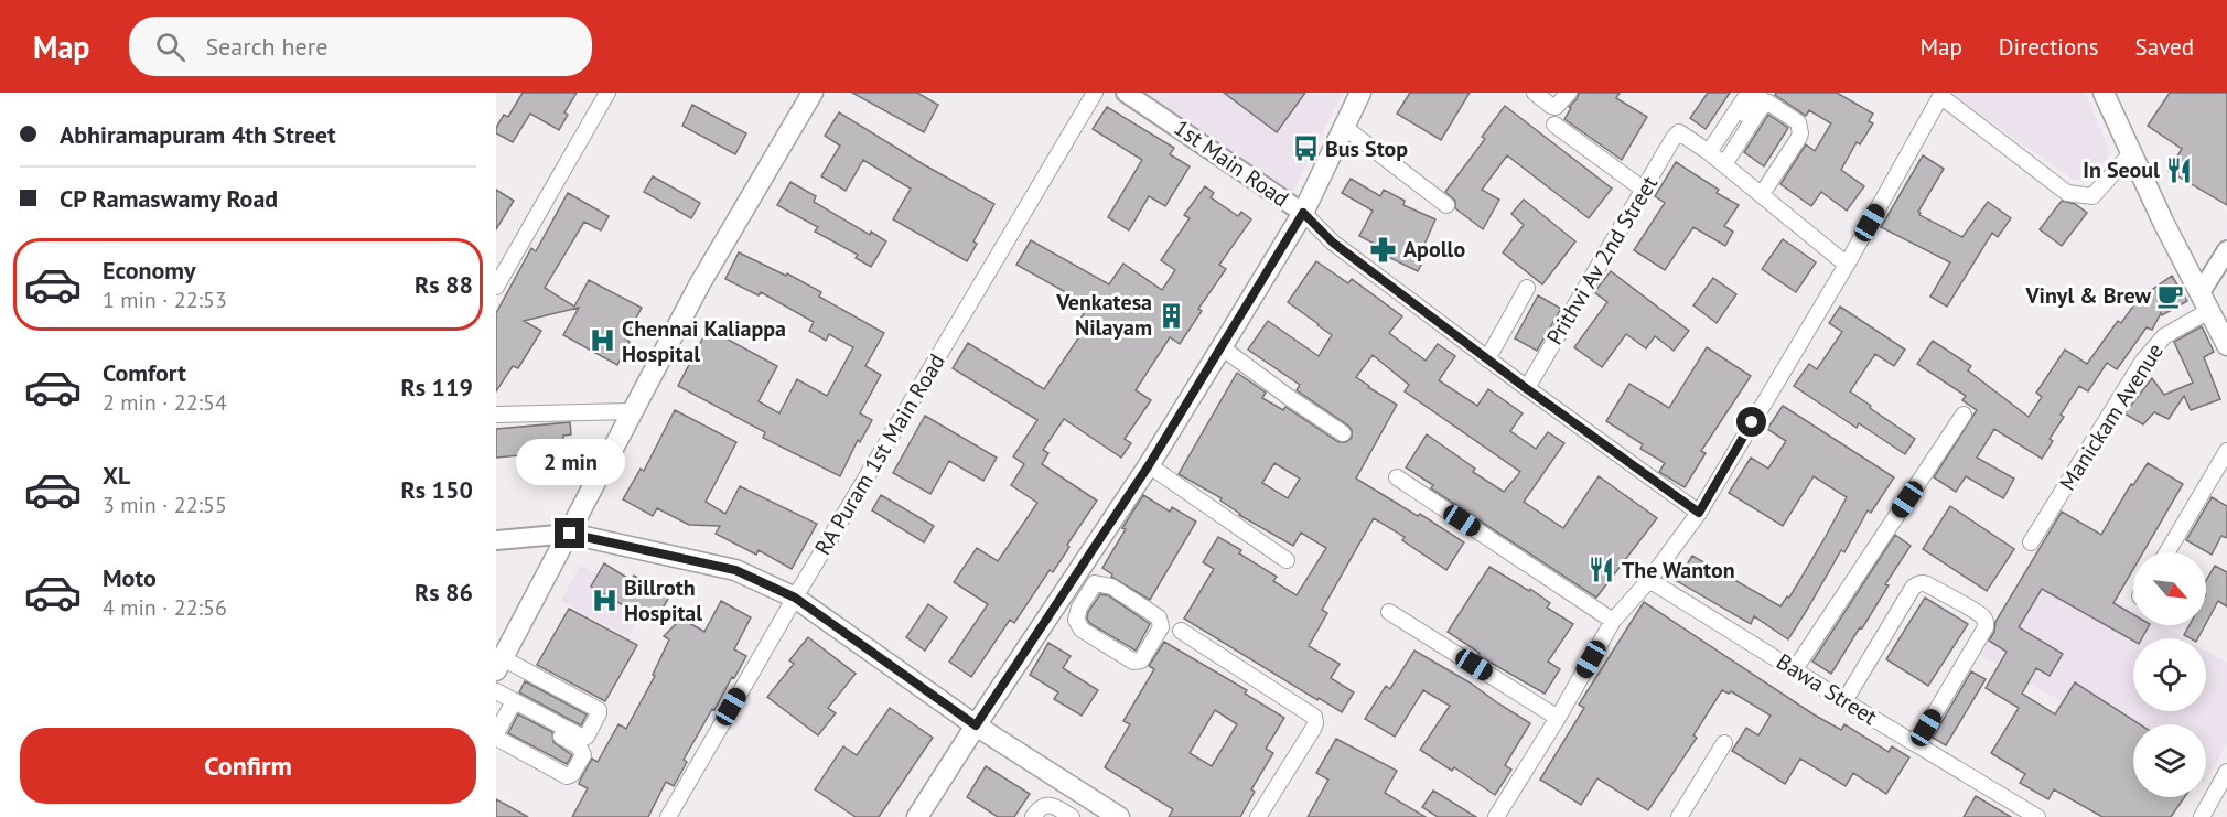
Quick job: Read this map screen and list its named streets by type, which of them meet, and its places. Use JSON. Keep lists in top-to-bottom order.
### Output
{
  "streets": {
    "street": [
      "1st Main Road",
      "Prithvi Av 2nd Street",
      "Manickam Avenue",
      "RA Puram 1st Main Road",
      "Bawa Street"
    ]
  },
  "places": {
    "bus stop": ["Bus Stop"],
    "restaurant": ["In Seoul", "The Wanton"],
    "pharmacy": ["Apollo"],
    "cafe": ["Vinyl & Brew"],
    "building": ["Venkatesa Nilayam"],
    "hospital": ["Chennai Kaliappa Hospital", "Billroth Hospital"]
  },
  "north": "bottom right",
  "page": {
    "header": "Map",
    "search": "Search here",
    "nav": ["Map", "Directions", "Saved"],
    "banner": ["Abhiramapuram 4th Street", "CP Ramaswamy Road"],
    "list": [
      {
        "name": "Economy",
        "note": "1 min · 22:53",
        "value": "Rs 88"
      },
      {
        "name": "Comfort",
        "note": "2 min · 22:54",
        "value": "Rs 119"
      },
      {
        "name": "XL",
        "note": "3 min · 22:55",
        "value": "Rs 150"
      },
      {
        "name": "Moto",
        "note": "4 min · 22:56",
        "value": "Rs 86"
      }
    ],
    "bubble": "2 min",
    "buttons": "Confirm"
  }
}
